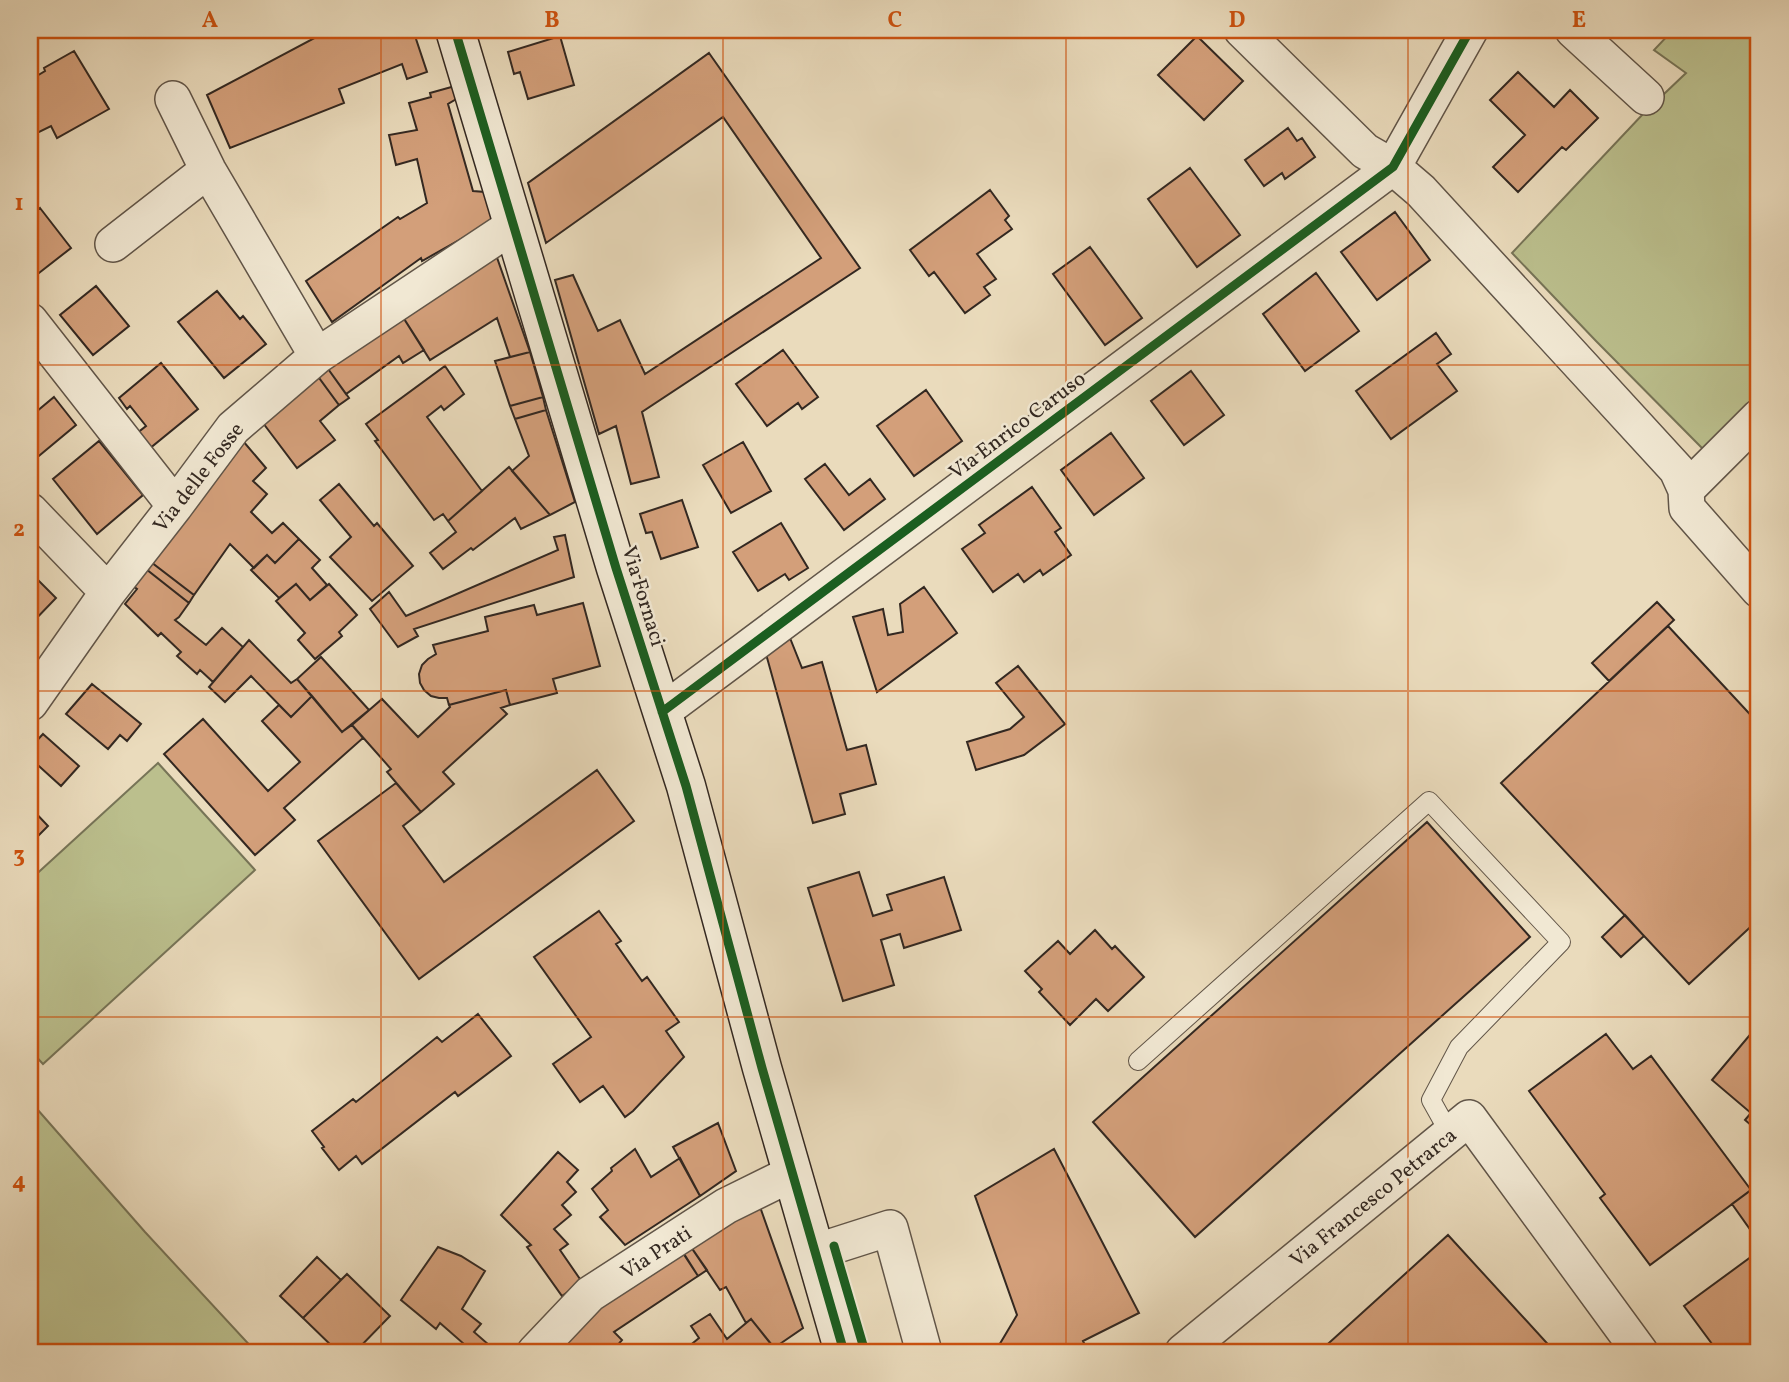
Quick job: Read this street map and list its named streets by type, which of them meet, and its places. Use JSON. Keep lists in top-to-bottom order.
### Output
{
  "streets": {
    "street": [
      "Via Enrico Caruso",
      "Via delle Fosse",
      "Via Fornaci",
      "Via Francesco Petrarca",
      "Via Prati"
    ]
  },
  "crossings": [
    ["Via Enrico Caruso", "Via Fornaci"],
    ["Via delle Fosse", "Via Fornaci"],
    ["Via Fornaci", "Via Prati"]
  ],
  "grid": {
    "columns": [
      "A",
      "B",
      "C",
      "D",
      "E"
    ],
    "rows": [
      "1",
      "2",
      "3",
      "4"
    ]
  }
}
